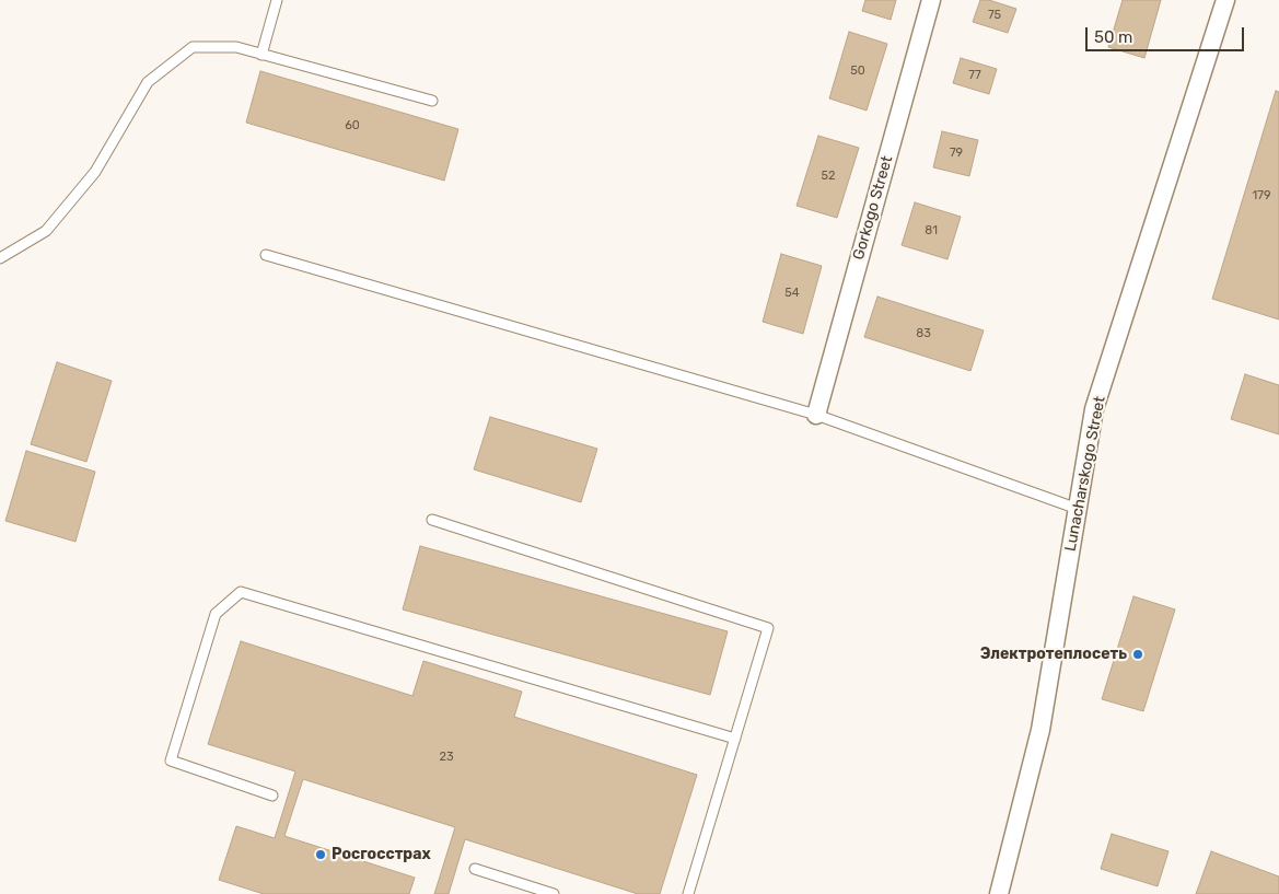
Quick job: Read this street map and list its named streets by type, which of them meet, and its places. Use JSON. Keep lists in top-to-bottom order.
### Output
{
  "streets": {
    "street": ["Gorkogo Street", "Lunacharskogo Street"]
  },
  "places": ["Электротеплосеть", "Росгосстрах"],
  "house_numbers": [
    "75",
    "50",
    "77",
    "60",
    "79",
    "52",
    "179",
    "81",
    "54",
    "83",
    "23"
  ],
  "scale_bar": "50 m"
}
